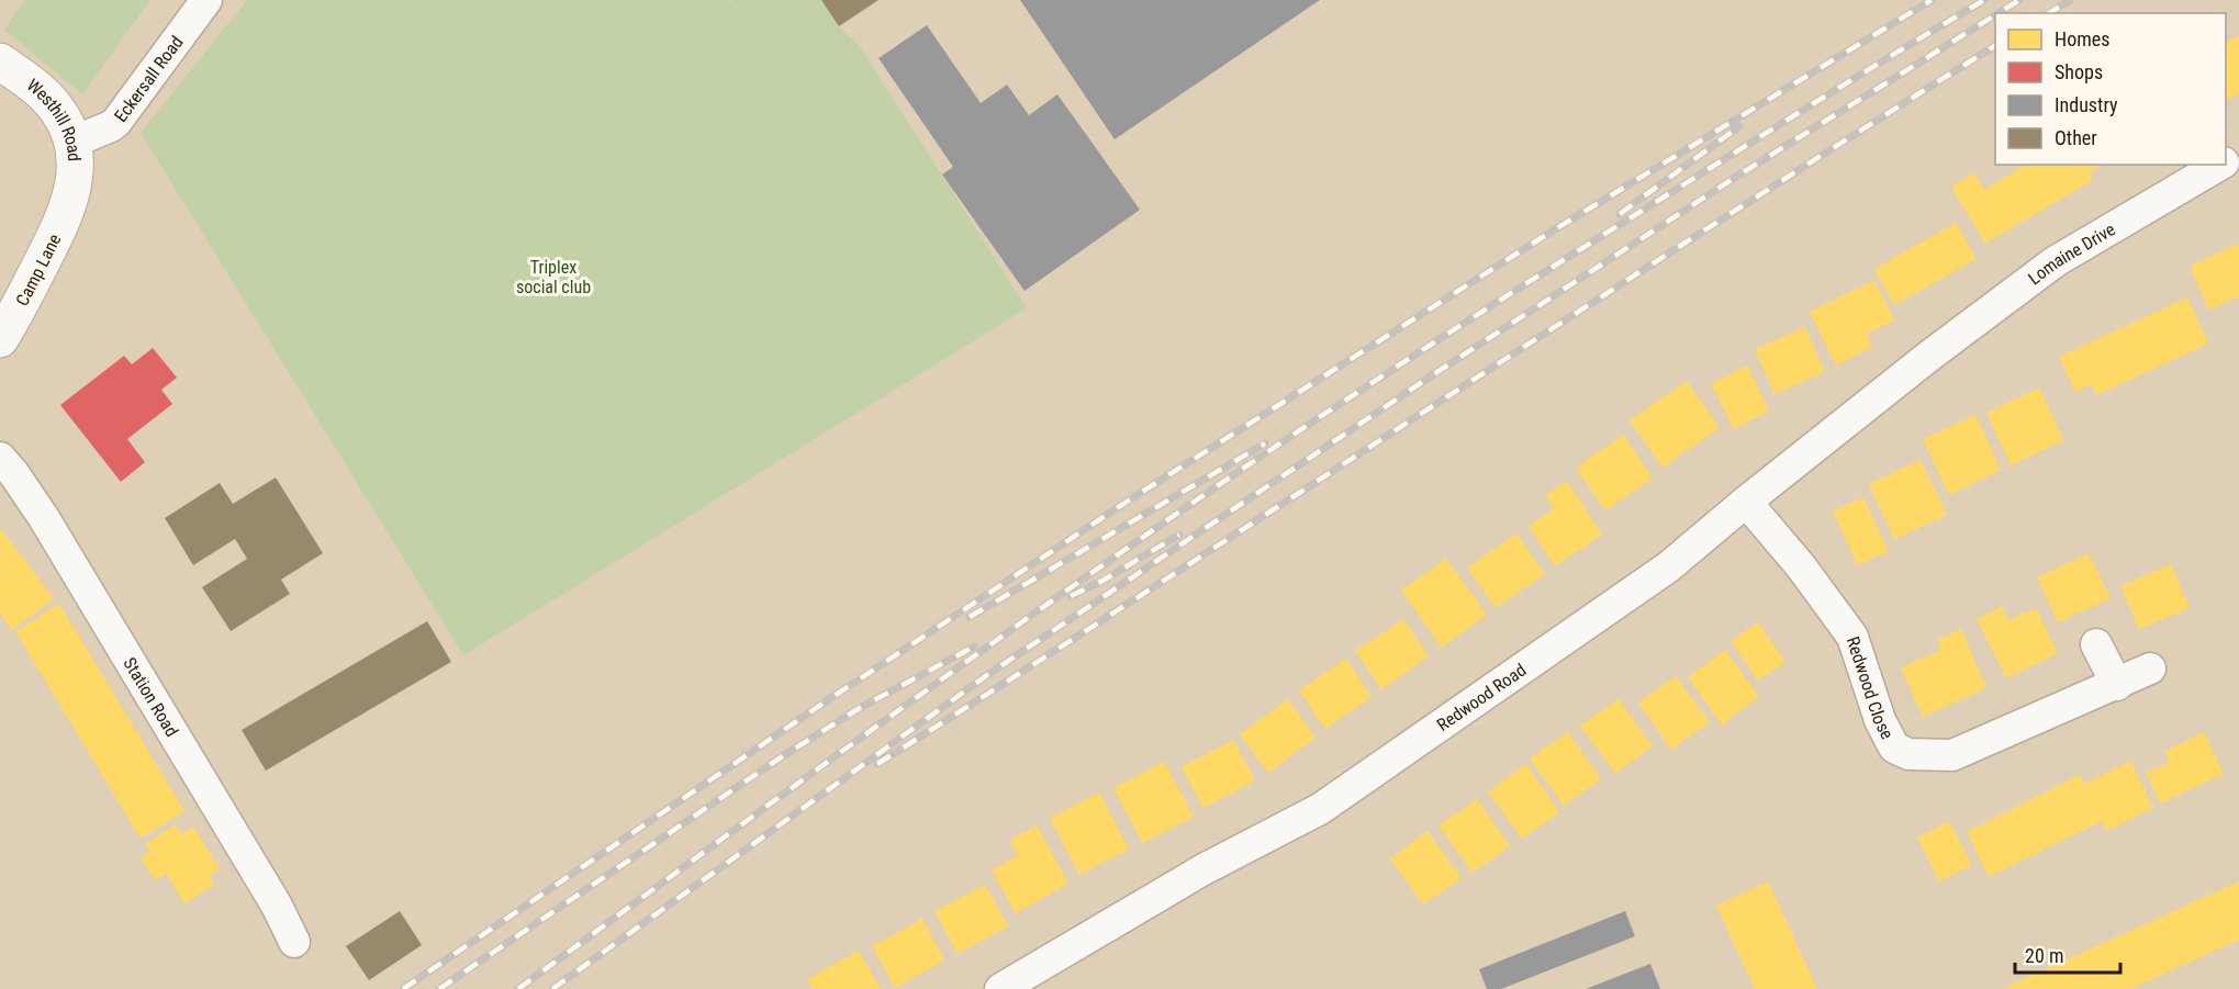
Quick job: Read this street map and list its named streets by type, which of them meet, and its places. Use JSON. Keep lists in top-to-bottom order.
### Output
{
  "streets": {
    "street": [
      "Eckersall Road",
      "Westhill Road",
      "Lomaine Drive",
      "Camp Lane",
      "Redwood Close",
      "Station Road",
      "Redwood Road"
    ]
  },
  "crossings": [
    ["Eckersall Road", "Westhill Road"],
    ["Westhill Road", "Camp Lane"],
    ["Lomaine Drive", "Redwood Road"],
    ["Redwood Close", "Redwood Road"]
  ],
  "parks": ["Triplex social club"],
  "legend": [
    "Homes",
    "Shops",
    "Industry",
    "Other"
  ],
  "scale_bar": "20 m"
}
